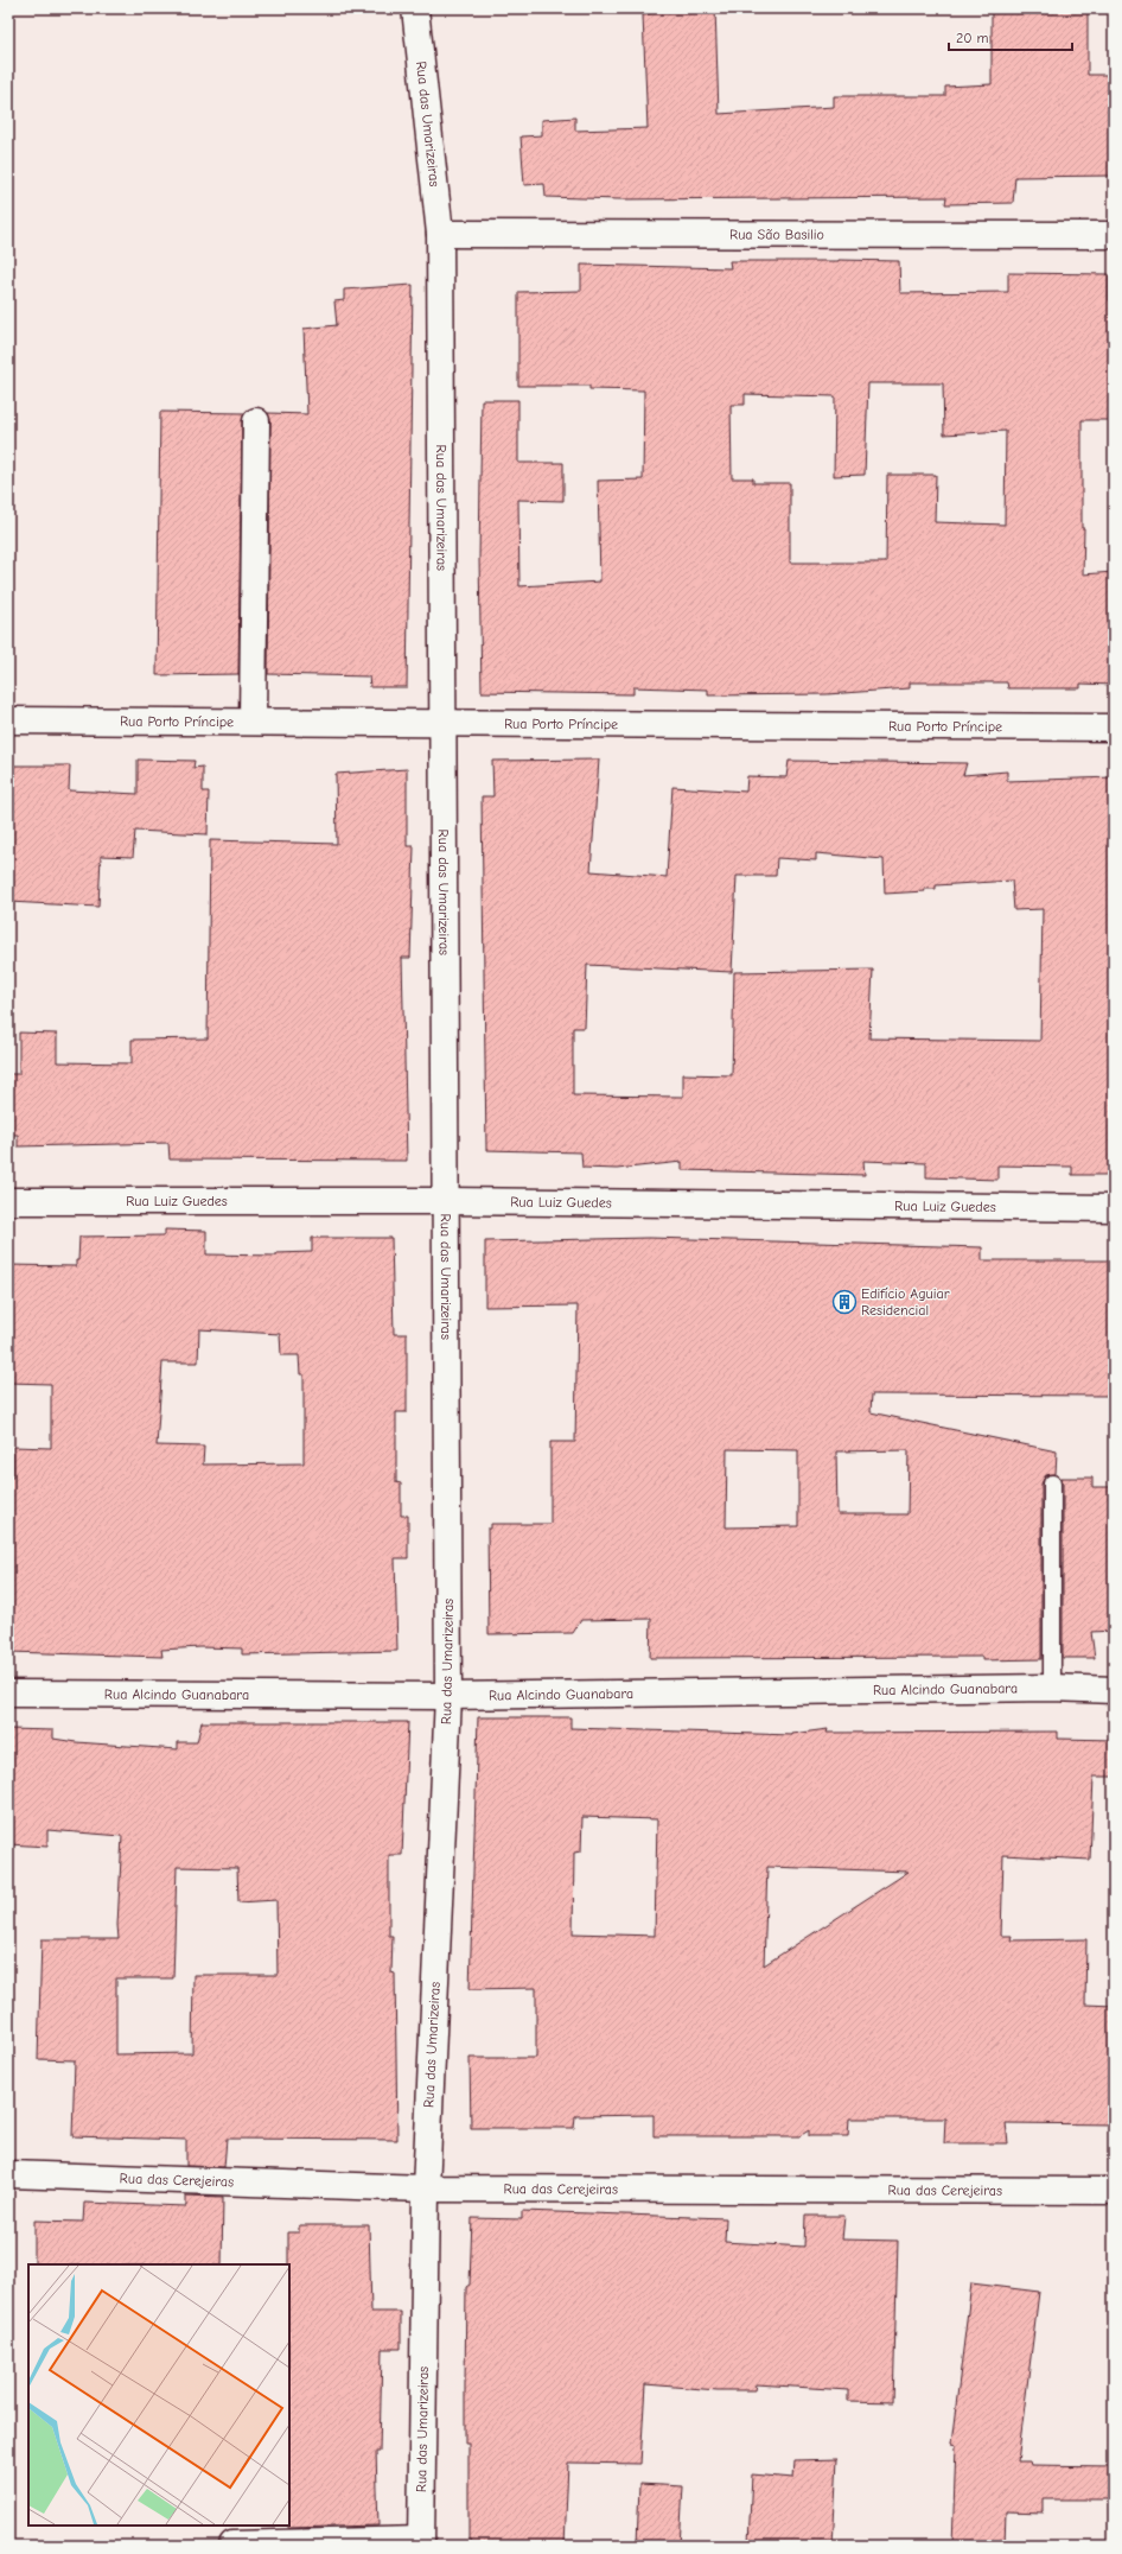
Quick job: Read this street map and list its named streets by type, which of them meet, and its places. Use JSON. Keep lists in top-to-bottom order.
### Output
{
  "streets": {
    "street": [
      "Rua das Umarizeiras",
      "Rua São Basilio",
      "Rua Porto Príncipe",
      "Rua Luiz Guedes",
      "Rua Alcindo Guanabara",
      "Rua das Cerejeiras"
    ]
  },
  "crossings": [
    ["Rua das Umarizeiras", "Rua São Basilio"],
    ["Rua das Umarizeiras", "Rua Porto Príncipe"],
    ["Rua das Umarizeiras", "Rua Luiz Guedes"],
    ["Rua das Umarizeiras", "Rua Alcindo Guanabara"],
    ["Rua das Umarizeiras", "Rua das Cerejeiras"]
  ],
  "places": {
    "building": ["Edifício Aguiar Residencial"]
  },
  "scale_bar": "20 m"
}
